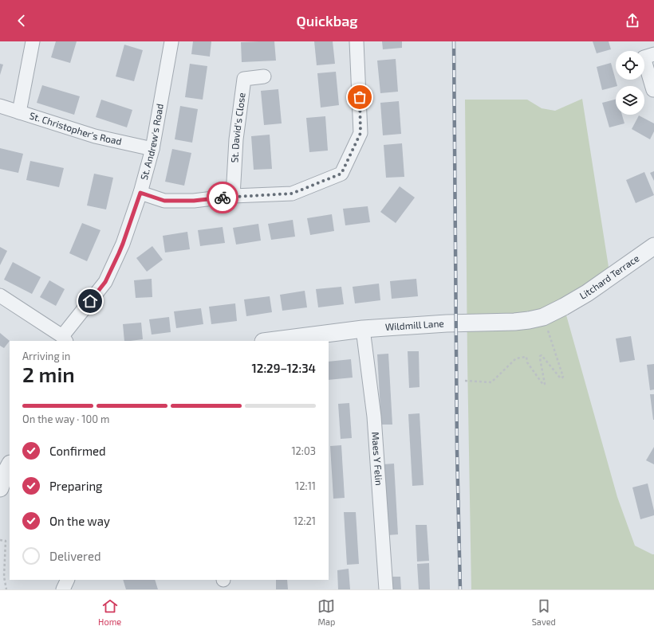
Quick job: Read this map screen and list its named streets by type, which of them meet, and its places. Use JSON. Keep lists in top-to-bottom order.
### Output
{
  "streets": {
    "street": [
      "St. David's Close",
      "St. Christopher's Road",
      "St. Andrew's Road",
      "Litchard Terrace",
      "Wildmill Lane",
      "Maes Y Felin"
    ]
  },
  "crossings": [
    ["St. Christopher's Road", "St. Andrew's Road"],
    ["Litchard Terrace", "Wildmill Lane"],
    ["Wildmill Lane", "Maes Y Felin"]
  ],
  "page": {
    "header": "Quickbag",
    "heading": ["2 min", "Arriving in", "12:29–12:34"],
    "bar": "On the way · 100 m",
    "list": [
      ["Confirmed", "12:03"],
      ["Preparing", "12:11"],
      ["On the way", "12:21"],
      "Delivered"
    ],
    "tabs": ["Home", "Map", "Saved"]
  }
}
